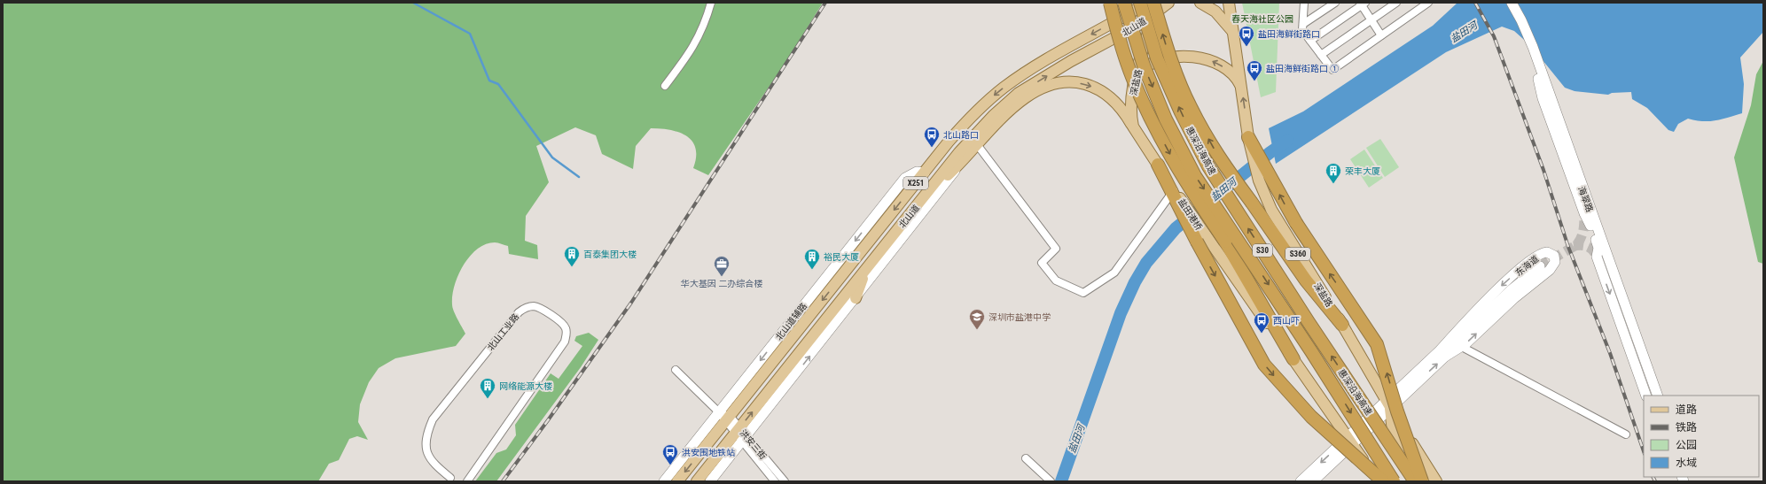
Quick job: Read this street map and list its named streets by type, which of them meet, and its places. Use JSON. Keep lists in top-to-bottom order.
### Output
{
  "streets": {
    "highway": ["惠深沿海高速", "S30"],
    "main road": [
      "北山道",
      "深盐路",
      "X251",
      "盐田港桥",
      "S360"
    ],
    "street": [
      "海翠路",
      "东海道",
      "北山道辅路",
      "北山工业路",
      "洪安三街"
    ]
  },
  "crossings": [
    ["北山道", "深盐路"],
    ["北山道", "北山道辅路"],
    ["北山道", "洪安三街"],
    ["深盐路", "惠深沿海高速"],
    ["深盐路", "东海道"]
  ],
  "water": ["盐田河"],
  "parks": ["春天海社区公园"],
  "places": {
    "bus stop": [
      "盐田海鲜街路口",
      "盐田海鲜街路口 ①",
      "北山路口",
      "西山吓",
      "洪安围地铁站"
    ],
    "building": [
      "荣丰大厦",
      "百泰集团大楼",
      "裕民大厦",
      "网络能源大楼"
    ],
    "office": ["华大基因 二办综合楼"],
    "school or university": ["深圳市盐港中学"]
  },
  "legend": [
    "道路",
    "铁路",
    "公园",
    "水域"
  ]
}
